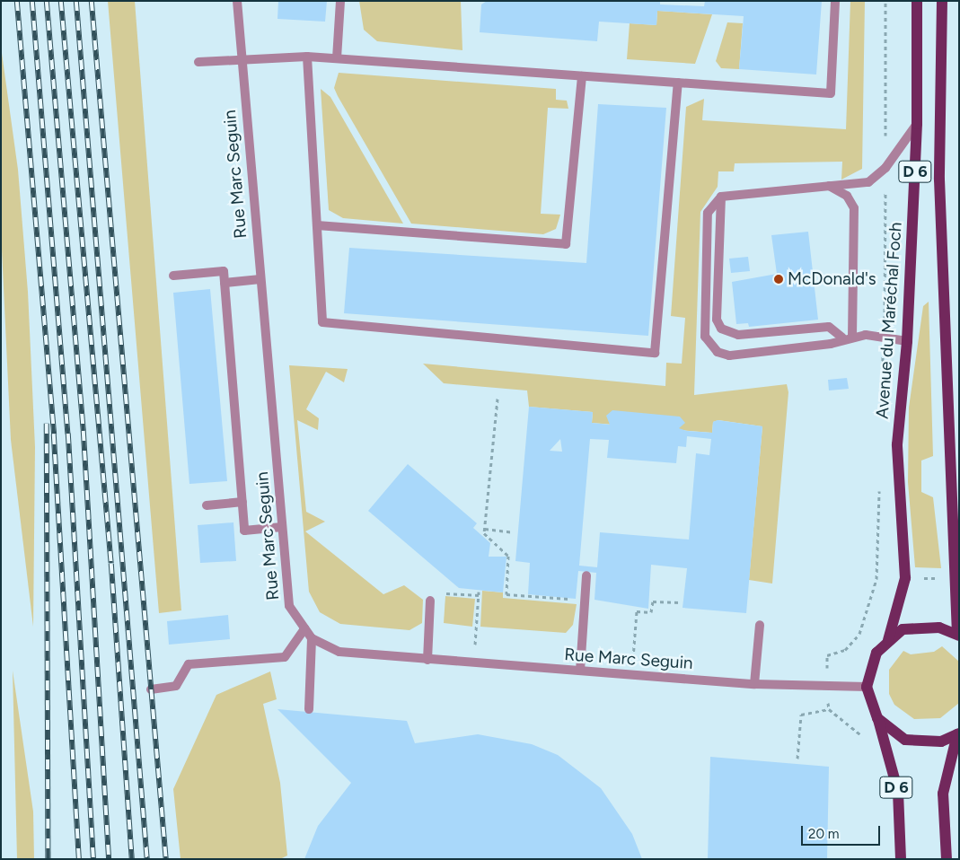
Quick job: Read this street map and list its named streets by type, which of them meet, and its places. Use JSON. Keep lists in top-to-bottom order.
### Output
{
  "streets": {
    "main road": ["D 6", "Avenue du Maréchal Foch"],
    "street": ["Rue Marc Seguin"]
  },
  "places": ["McDonald's"],
  "scale_bar": "20 m"
}
